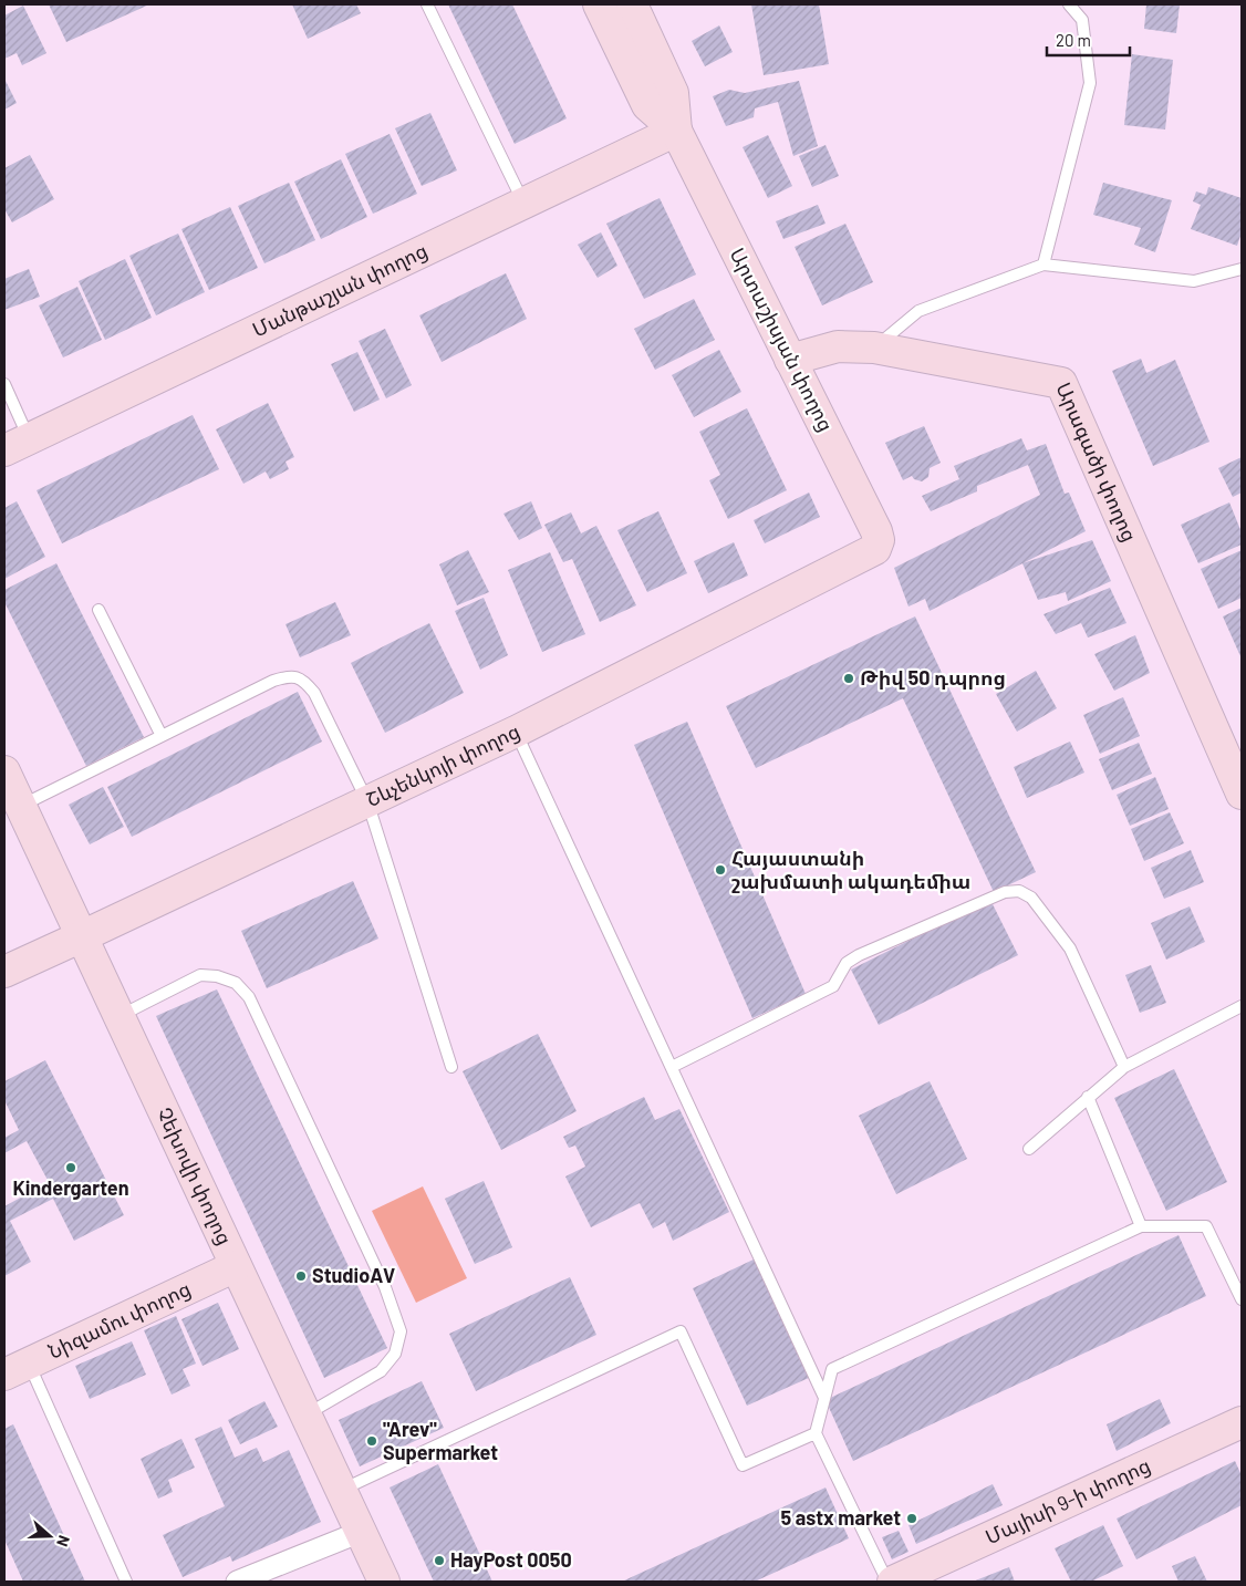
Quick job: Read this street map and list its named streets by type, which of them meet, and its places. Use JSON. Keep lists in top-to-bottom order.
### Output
{
  "streets": {
    "street": [
      "Մանթաշյան փողոց",
      "Արտաշիսյան փողոց",
      "Արագածի փողոց",
      "Շևչենկոյի փողոց",
      "Չեխովի փողոց",
      "Նիզամու փողոց",
      "Մայիսի 9-ի փողոց"
    ]
  },
  "crossings": [
    ["Մանթաշյան փողոց", "Արտաշիսյան փողոց"],
    ["Արտաշիսյան փողոց", "Արագածի փողոց"],
    ["Արտաշիսյան փողոց", "Շևչենկոյի փողոց"],
    ["Շևչենկոյի փողոց", "Չեխովի փողոց"],
    ["Չեխովի փողոց", "Նիզամու փողոց"]
  ],
  "places": [
    "Թիվ 50 դպրոց",
    "Հայաստանի շախմատի ակադեմիա",
    "Kindergarten",
    "StudioAV",
    "\"Arev\" Supermarket",
    "5 astx market",
    "HayPost 0050"
  ],
  "scale_bar": "20 m",
  "north": "right"
}
